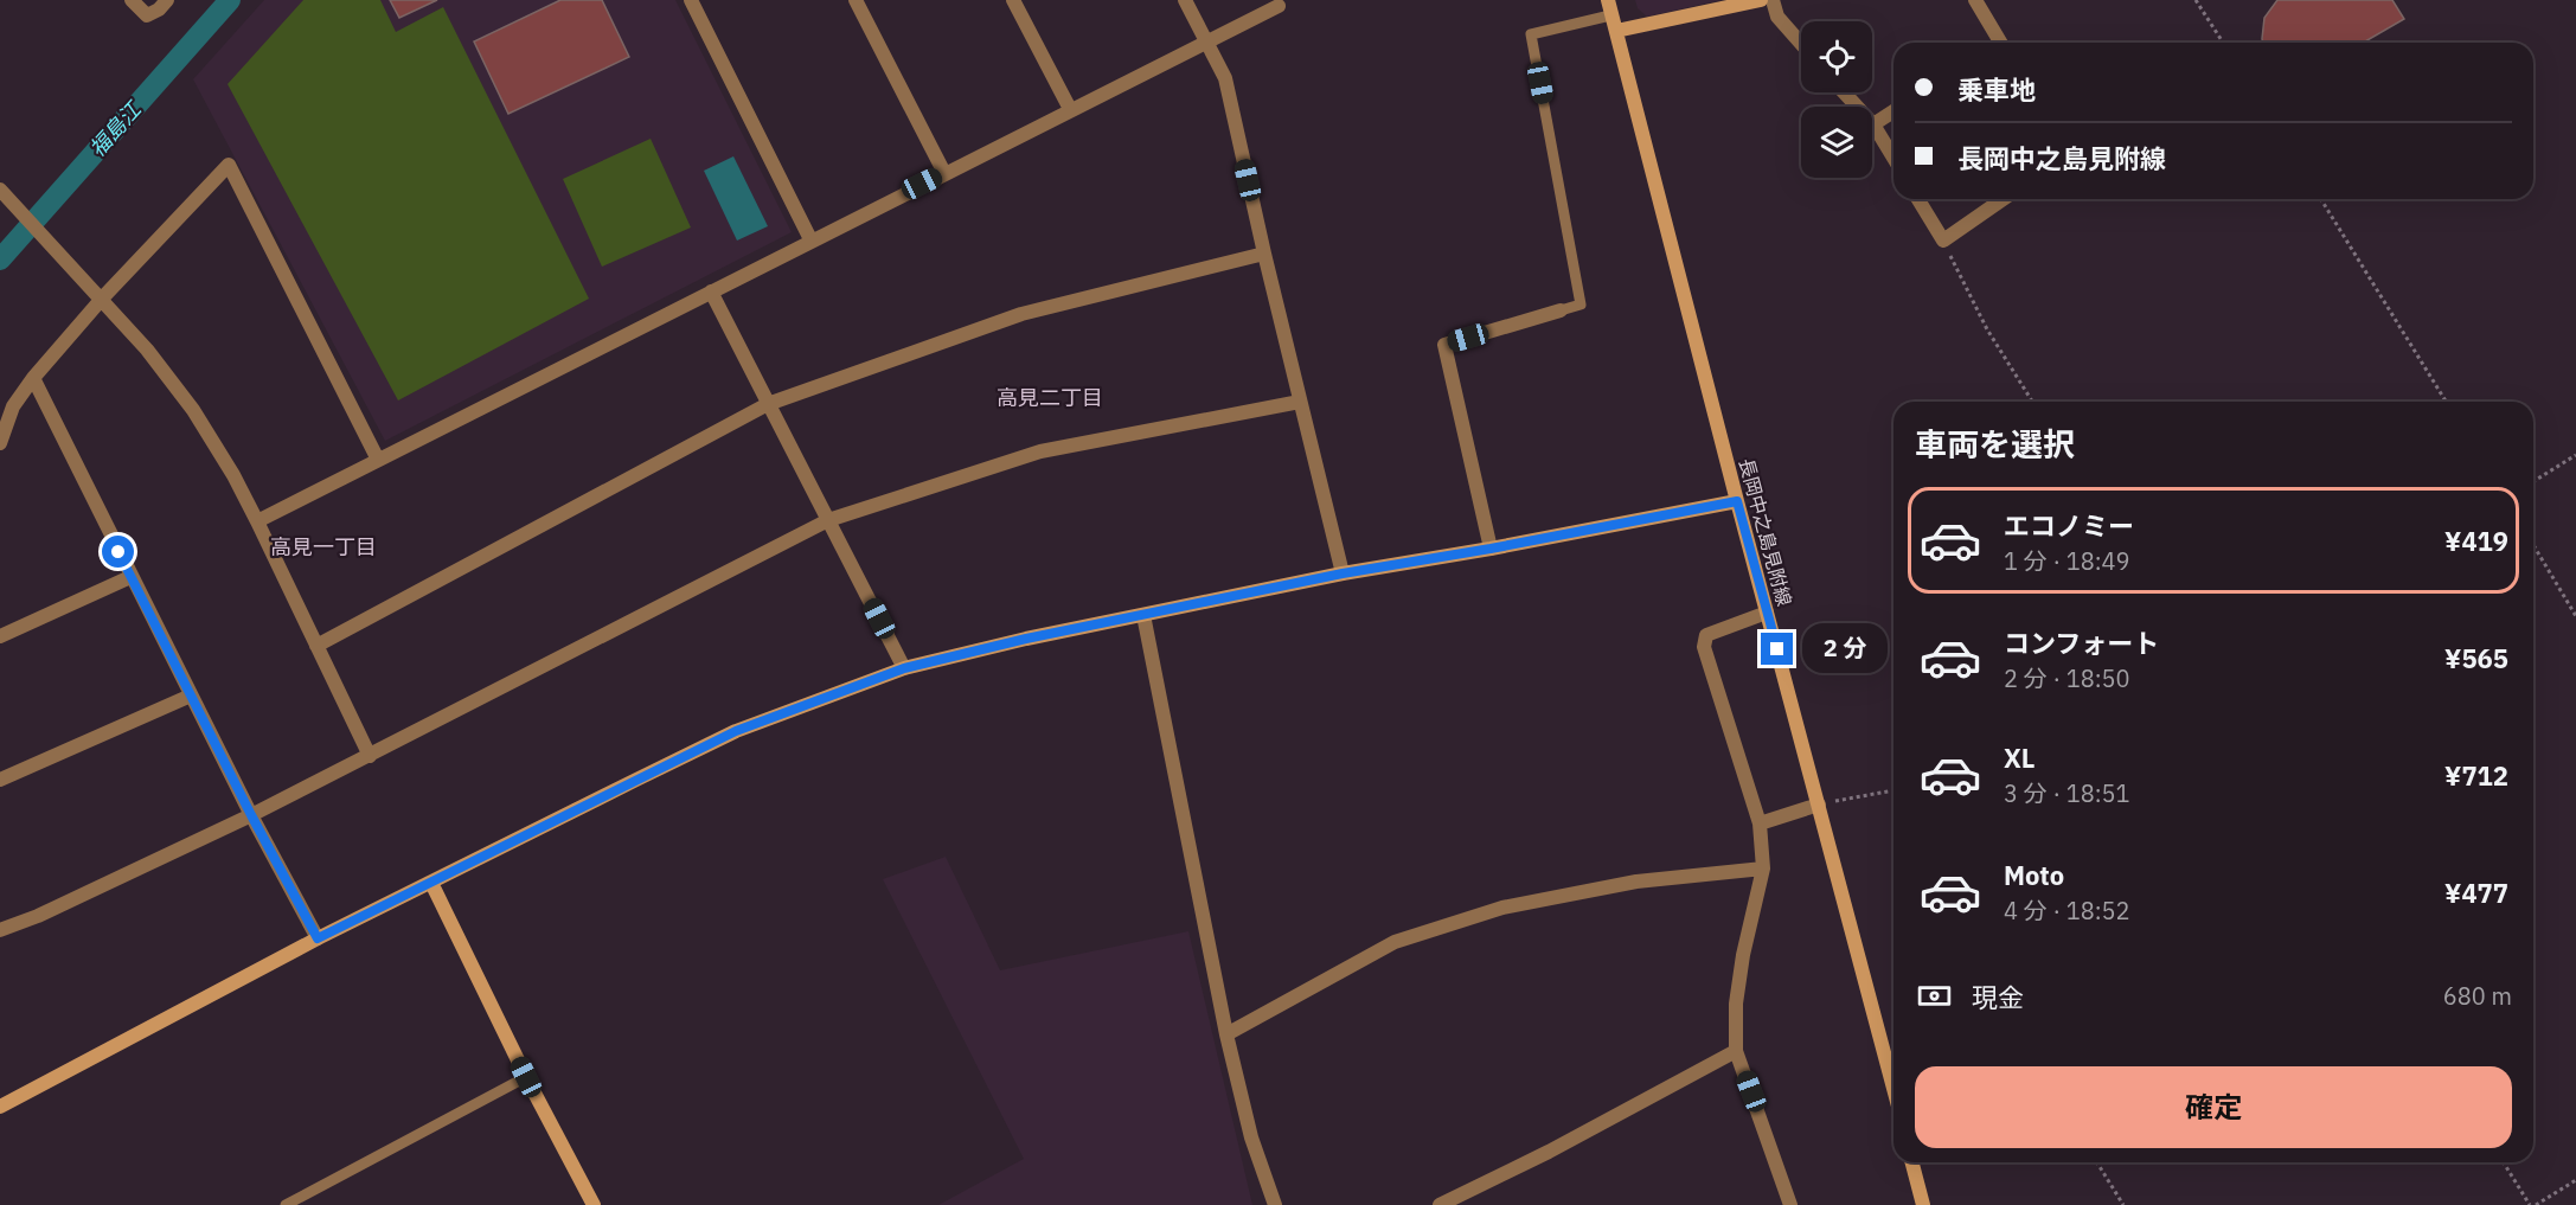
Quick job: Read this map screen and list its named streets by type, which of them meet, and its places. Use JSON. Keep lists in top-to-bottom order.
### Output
{
  "streets": {
    "street": ["長岡中之島見附線"]
  },
  "districts": ["高見二丁目", "高見一丁目"],
  "water": ["福島江"],
  "page": {
    "banner": ["乗車地", "長岡中之島見附線"],
    "heading": "車両を選択",
    "list": [
      {
        "name": "エコノミー",
        "note": "1 分 · 18:49",
        "value": "¥419"
      },
      {
        "name": "コンフォート",
        "note": "2 分 · 18:50",
        "value": "¥565"
      },
      {
        "name": "XL",
        "note": "3 分 · 18:51",
        "value": "¥712"
      },
      {
        "name": "Moto",
        "note": "4 分 · 18:52",
        "value": "¥477"
      }
    ],
    "bubble": "2 分",
    "pay": ["現金", "680 m"],
    "buttons": "確定"
  }
}
